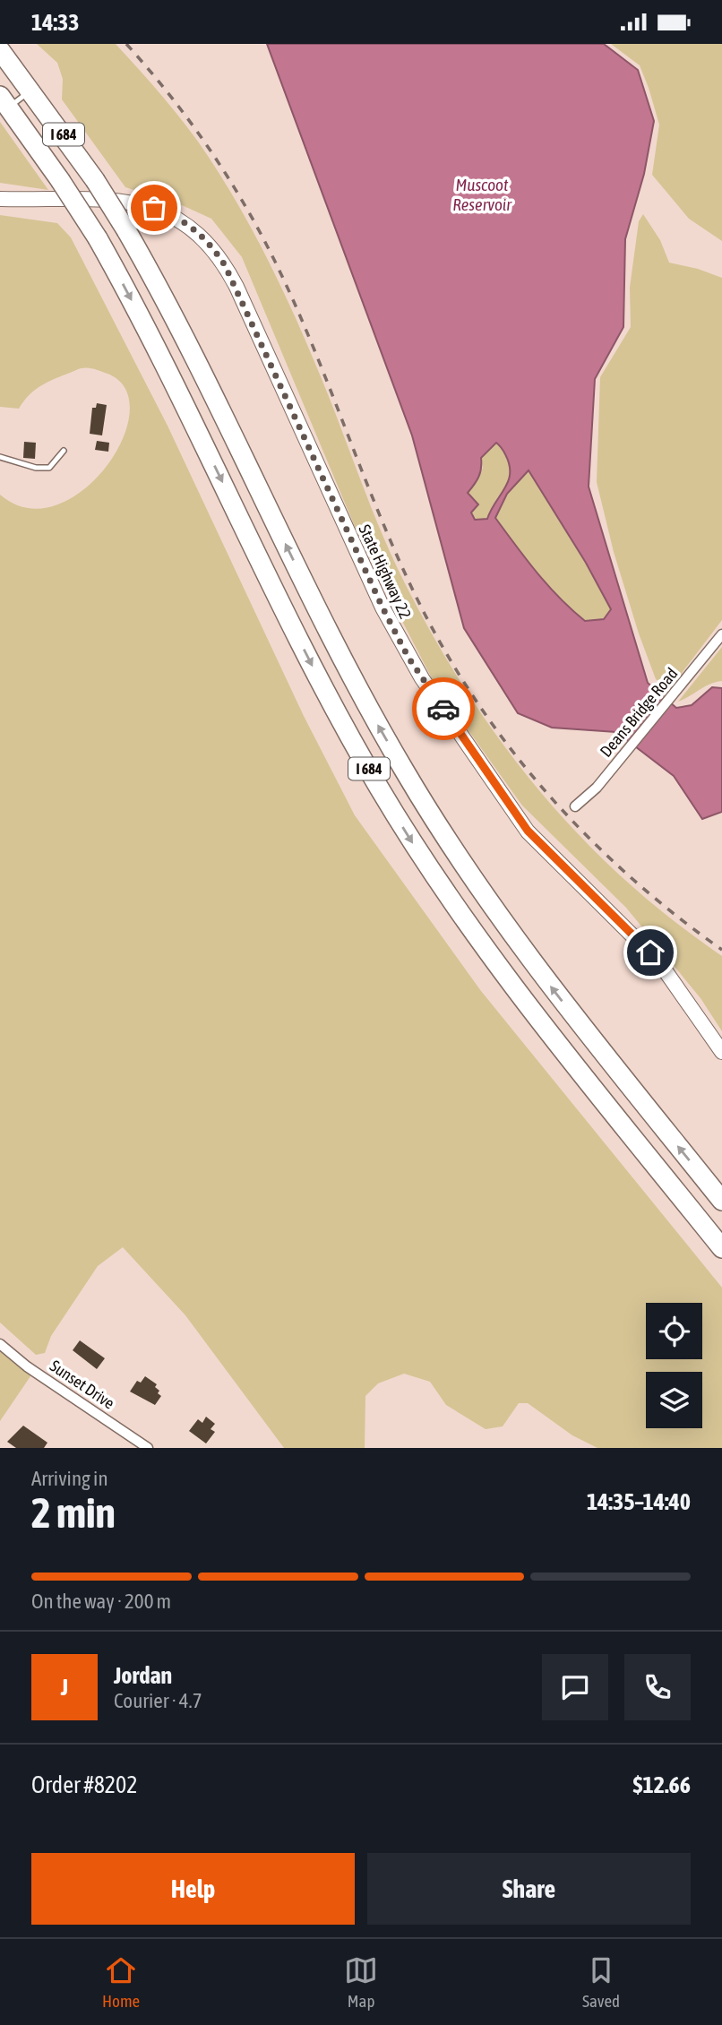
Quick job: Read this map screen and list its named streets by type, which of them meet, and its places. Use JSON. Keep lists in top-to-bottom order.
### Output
{
  "streets": {
    "highway": ["I 684"],
    "main road": ["State Highway 22"],
    "street": ["Deans Bridge Road", "Sunset Drive"]
  },
  "water": ["Muscoot Reservoir"],
  "page": {
    "status": "14:33",
    "heading": ["2 min", "Arriving in", "14:35–14:40"],
    "panel": [
      "Jordan",
      "Courier · 4.7",
      "Order #8202",
      "$12.66"
    ],
    "bar": "On the way · 200 m",
    "round": "J",
    "buttons": ["Help", "Share"],
    "tabs": ["Home", "Map", "Saved"]
  }
}
